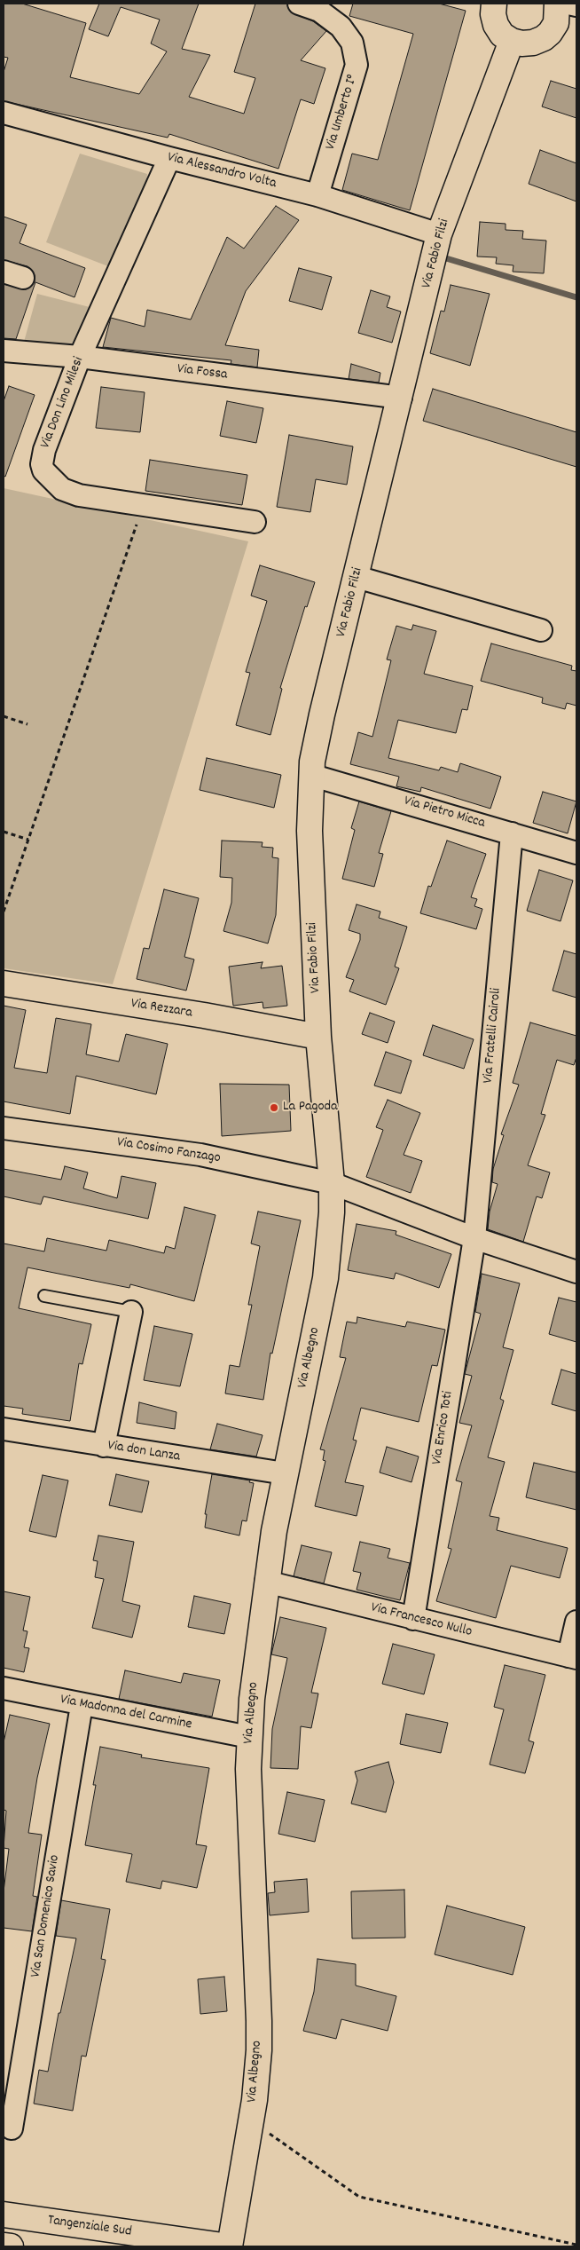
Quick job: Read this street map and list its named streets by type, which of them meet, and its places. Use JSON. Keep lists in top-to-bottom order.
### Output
{
  "streets": {
    "main road": [
      "Via Fabio Filzi",
      "Via Rezzara",
      "Via Albegno",
      "Tangenziale Sud"
    ],
    "street": [
      "Via Umberto I°",
      "Via Alessandro Volta",
      "Via Fossa",
      "Via Don Lino Milesi",
      "Via Pietro Micca",
      "Via Fratelli Cairoli",
      "Via Cosimo Fanzago",
      "Via Enrico Toti",
      "Via don Lanza",
      "Via Francesco Nullo",
      "Via Madonna del Carmine",
      "Via San Domenico Savio"
    ]
  },
  "crossings": [
    ["Via Umberto I°", "Via Alessandro Volta"],
    ["Via Alessandro Volta", "Via Fabio Filzi"],
    ["Via Alessandro Volta", "Via Don Lino Milesi"],
    ["Via Fabio Filzi", "Via Fossa"],
    ["Via Fabio Filzi", "Via Pietro Micca"],
    ["Via Fabio Filzi", "Via Rezzara"],
    ["Via Fabio Filzi", "Via Cosimo Fanzago"],
    ["Via Fabio Filzi", "Via Albegno"],
    ["Via Fossa", "Via Don Lino Milesi"],
    ["Via Pietro Micca", "Via Fratelli Cairoli"],
    ["Via Fratelli Cairoli", "Via Cosimo Fanzago"],
    ["Via Fratelli Cairoli", "Via Enrico Toti"],
    ["Via Cosimo Fanzago", "Via Albegno"],
    ["Via Cosimo Fanzago", "Via Enrico Toti"],
    ["Via Albegno", "Via don Lanza"],
    ["Via Albegno", "Via Francesco Nullo"],
    ["Via Albegno", "Via Madonna del Carmine"],
    ["Via Albegno", "Tangenziale Sud"],
    ["Via Enrico Toti", "Via Francesco Nullo"],
    ["Via Madonna del Carmine", "Via San Domenico Savio"]
  ],
  "places": ["La Pagoda"]
}
